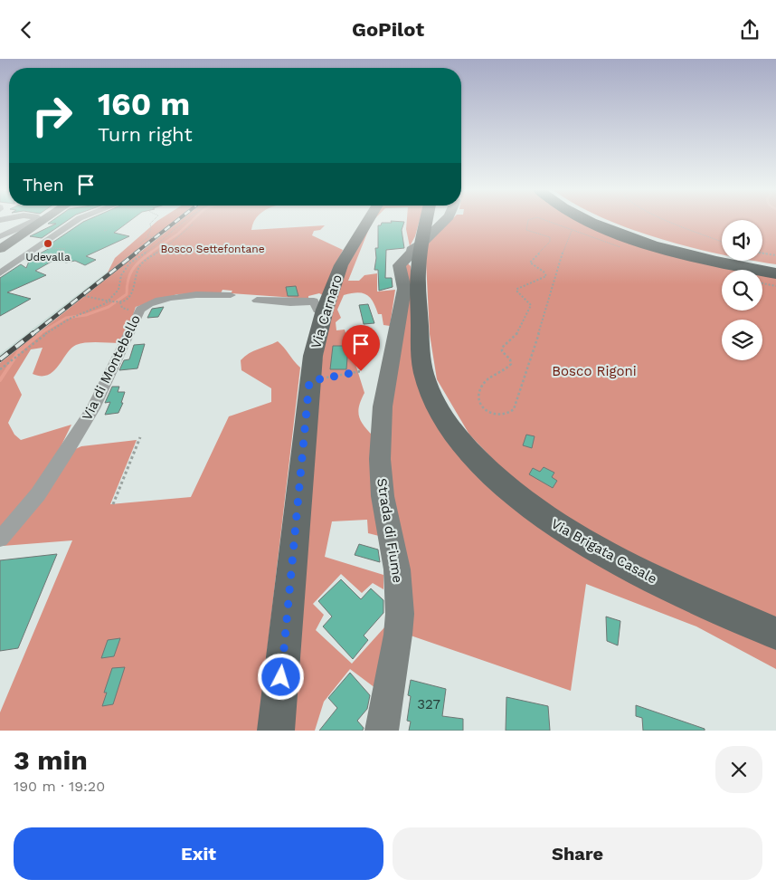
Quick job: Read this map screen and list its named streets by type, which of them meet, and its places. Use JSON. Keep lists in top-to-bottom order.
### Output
{
  "streets": {
    "main road": ["Via Carnaro", "Strada di Fiume", "Via Brigata Casale"],
    "street": ["Via di Montebello"]
  },
  "crossings": [
    ["Strada di Fiume", "Via Brigata Casale"]
  ],
  "parks": ["Bosco Settefontane", "Bosco Rigoni"],
  "places": ["Udevalla"],
  "house_numbers": ["327"],
  "page": {
    "header": "GoPilot",
    "turn": ["160 m", "Turn right"],
    "then": "Then",
    "heading": ["3 min", "190 m · 19:20"],
    "buttons": ["Exit", "Share"]
  }
}
